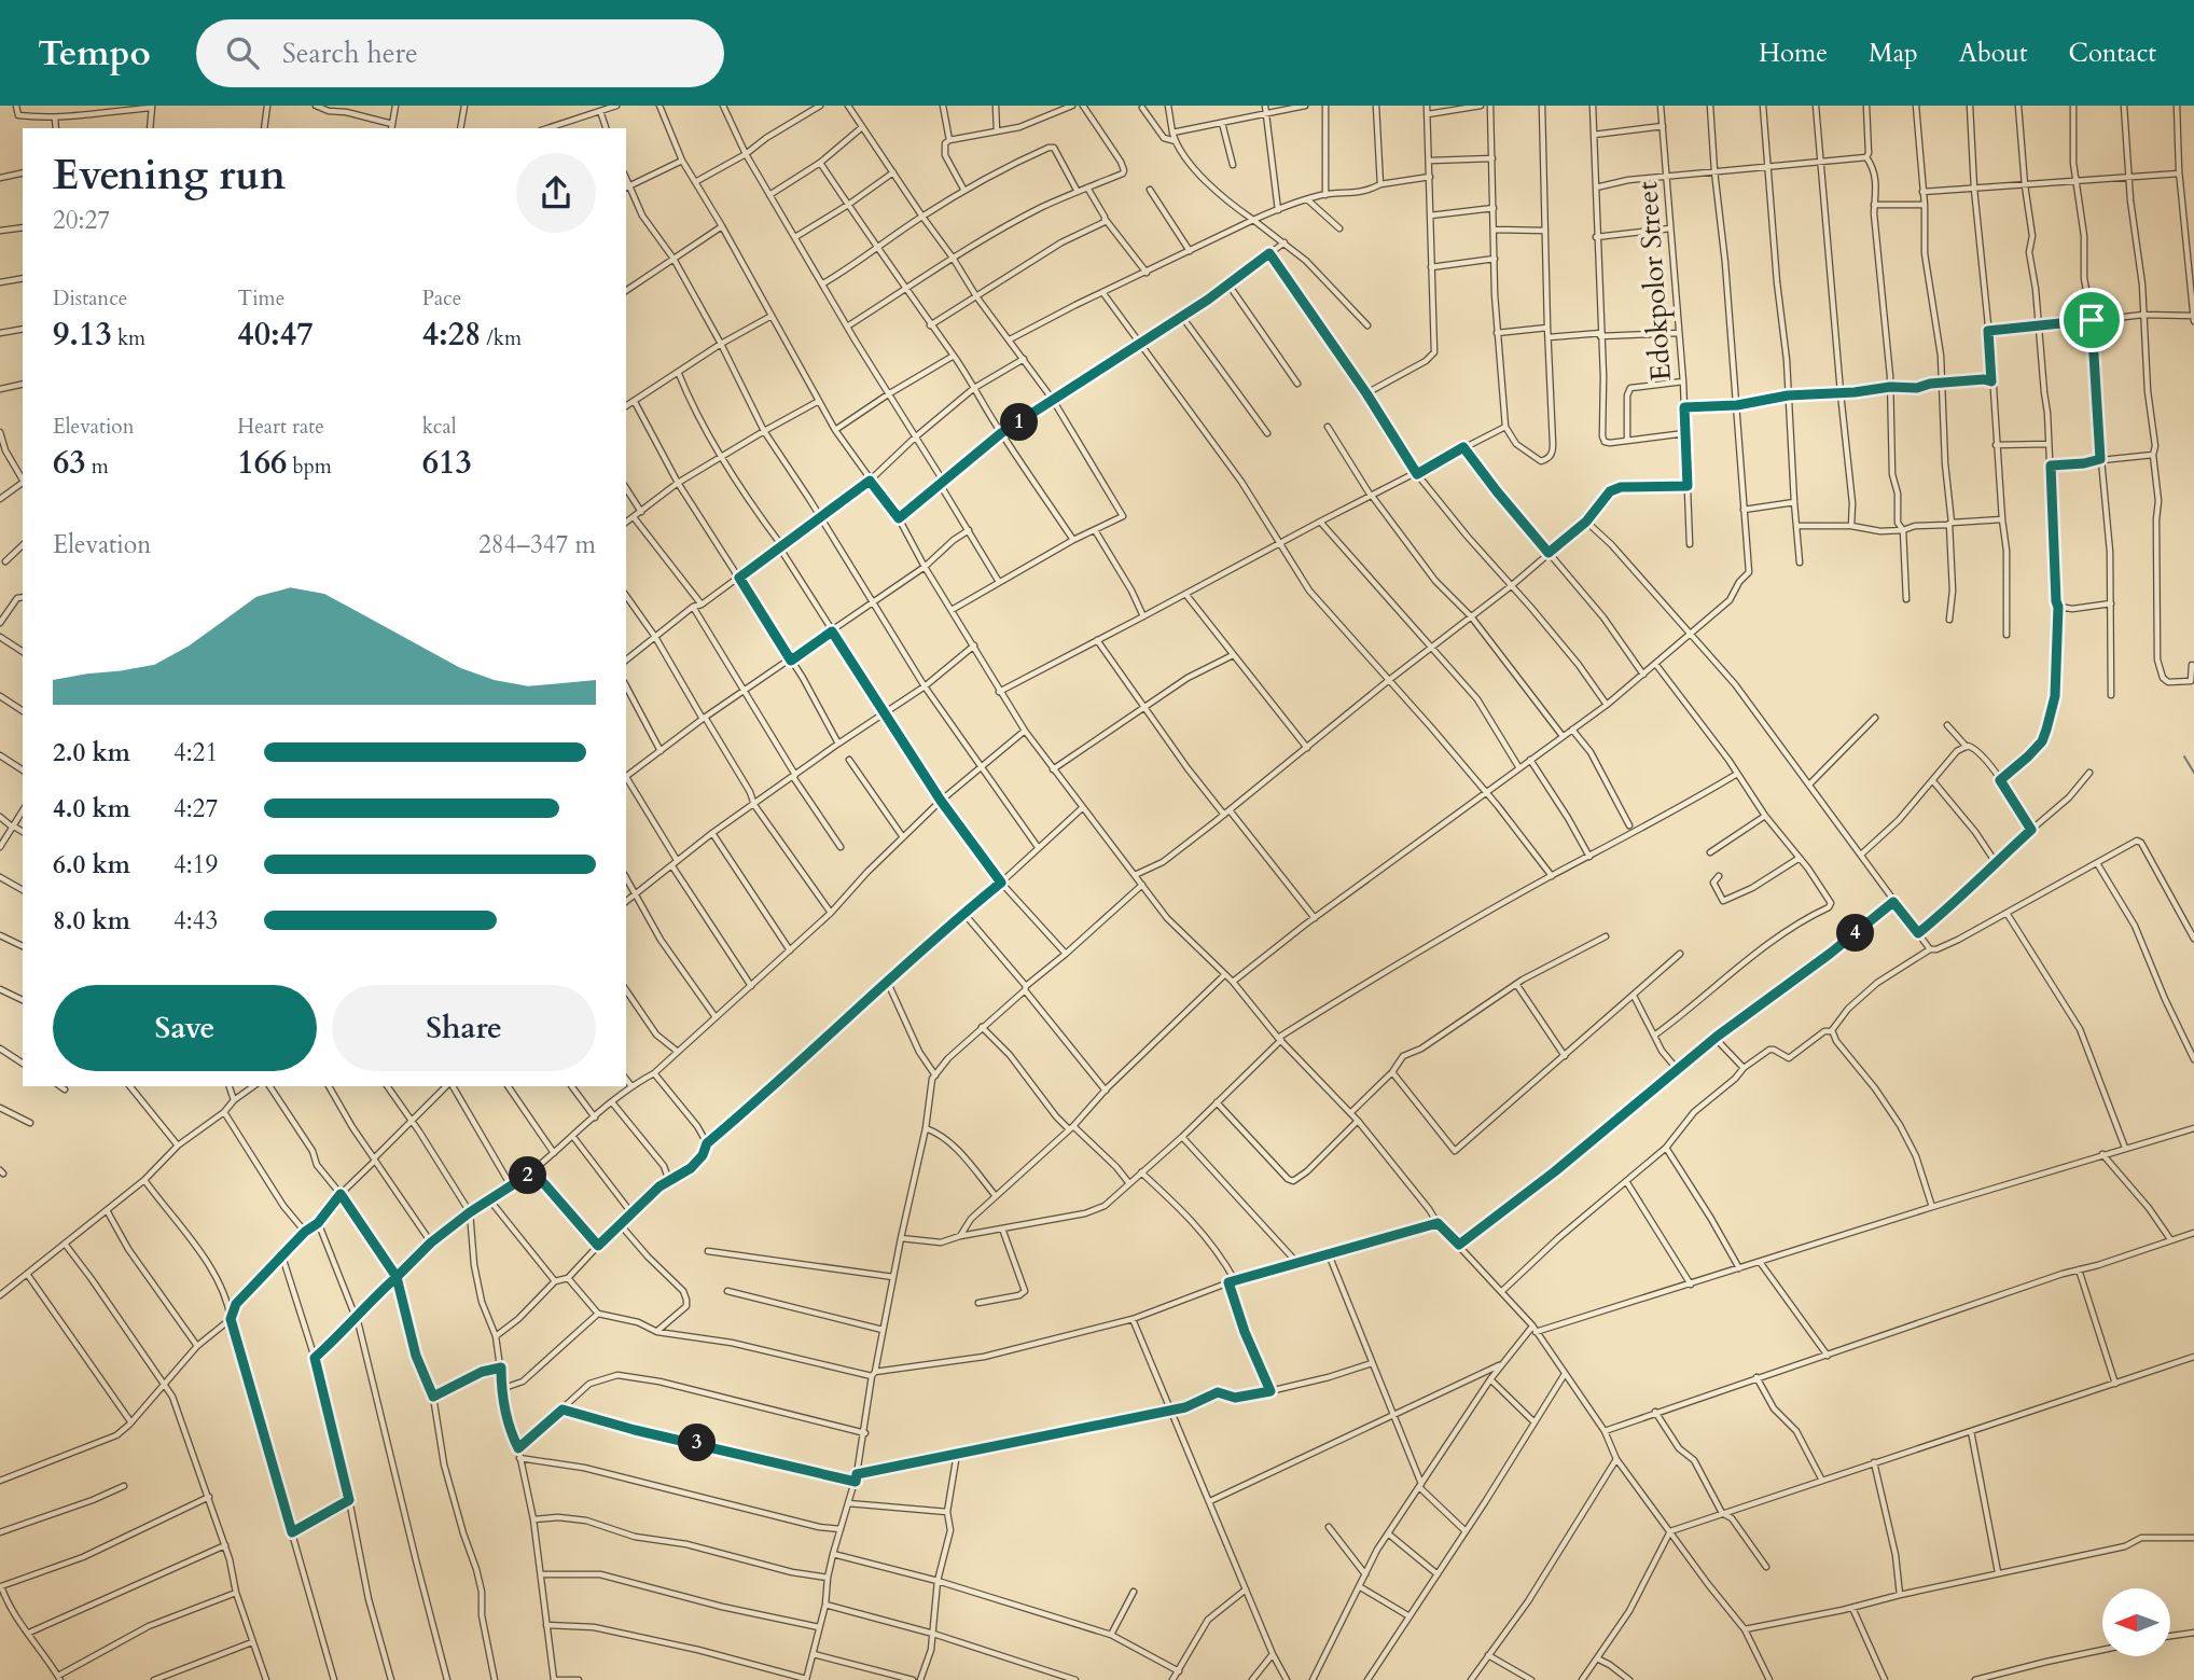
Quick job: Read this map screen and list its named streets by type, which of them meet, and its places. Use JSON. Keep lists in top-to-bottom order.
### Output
{
  "streets": {
    "street": ["Edokpolor Street"]
  },
  "north": "left",
  "page": {
    "header": "Tempo",
    "search": "Search here",
    "nav": [
      "Home",
      "Map",
      "About",
      "Contact"
    ],
    "heading": ["Evening run", "20:27"],
    "stats": [
      ["Distance", "9.13 km"],
      ["Time", "40:47"],
      ["Pace", "4:28 /km"],
      ["Elevation", "63 m"],
      ["Heart rate", "166 bpm"],
      ["kcal", "613"]
    ],
    "pins": [
      "1",
      "4",
      "2",
      "3"
    ],
    "chart": ["Elevation", "284–347 m"],
    "list": [
      {
        "name": "2.0 km",
        "note": "4:21"
      },
      {
        "name": "4.0 km",
        "note": "4:27"
      },
      {
        "name": "6.0 km",
        "note": "4:19"
      },
      {
        "name": "8.0 km",
        "note": "4:43"
      }
    ],
    "buttons": ["Save", "Share"]
  }
}
